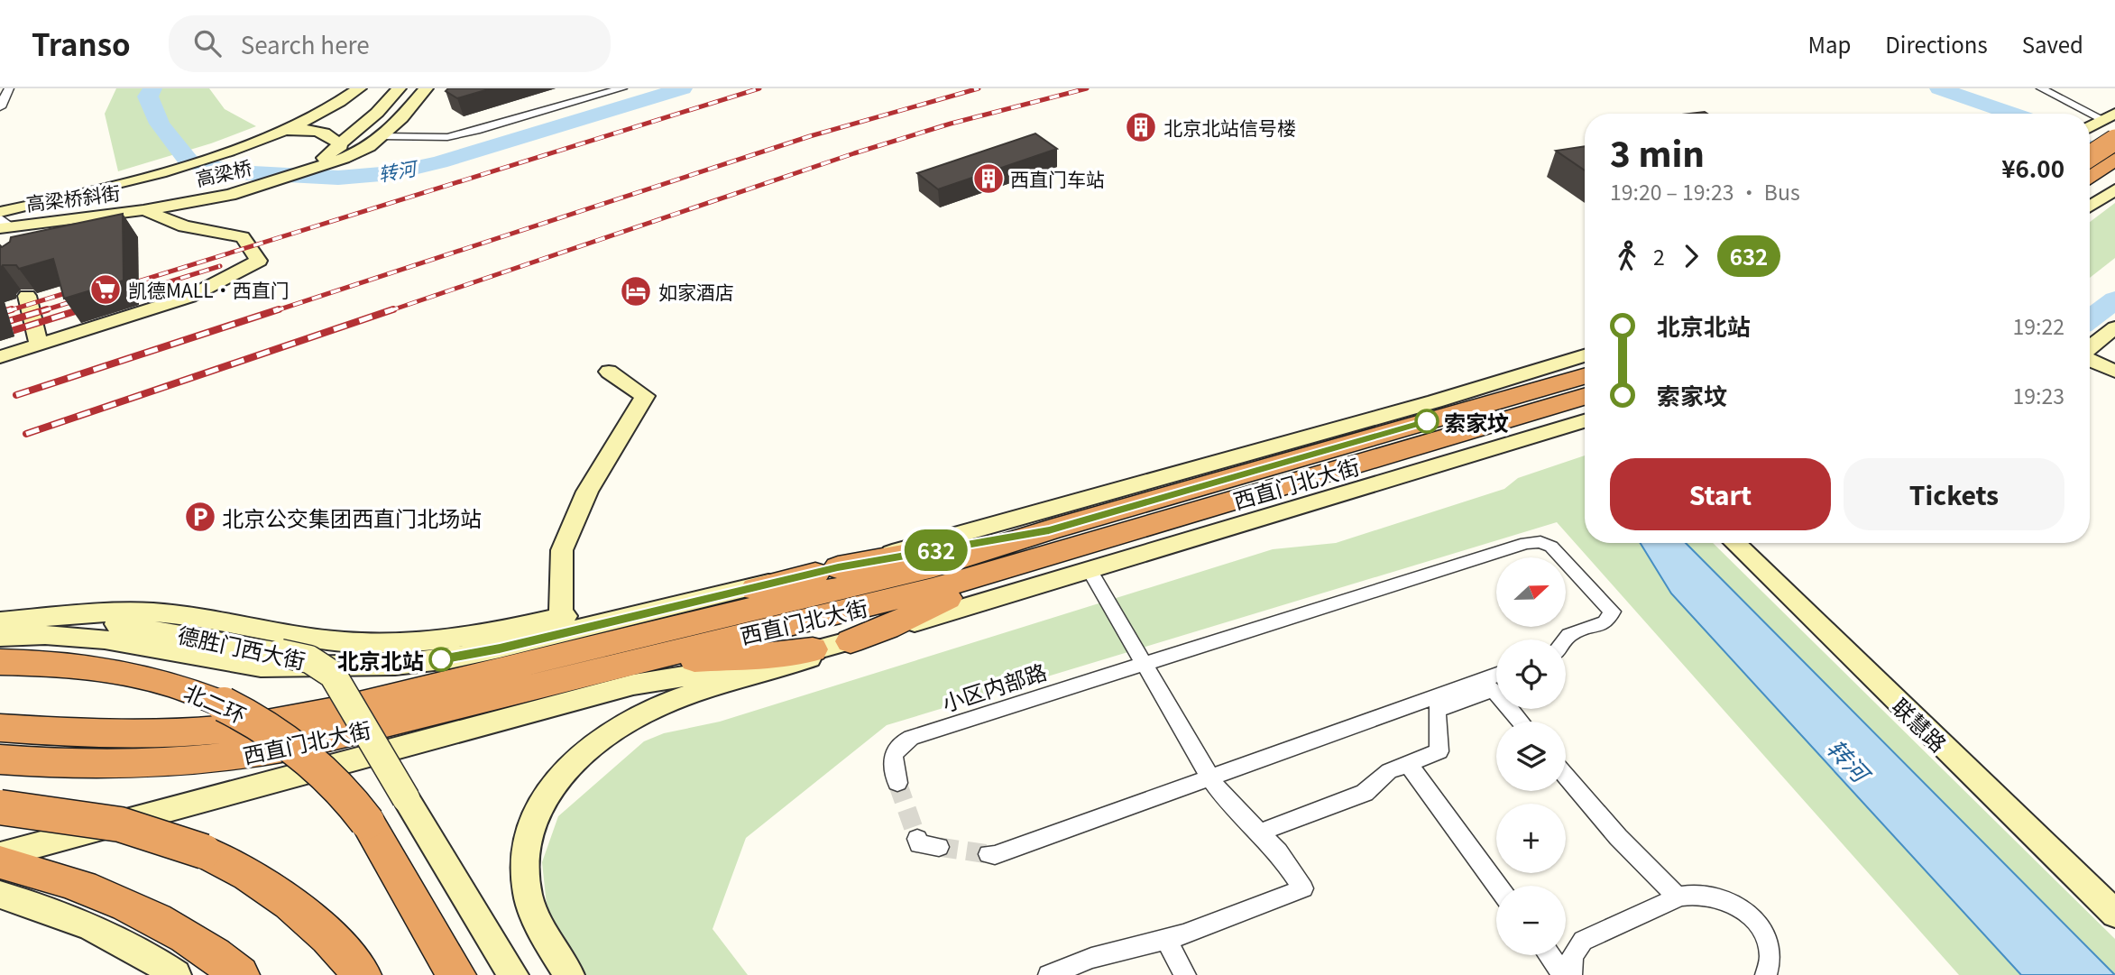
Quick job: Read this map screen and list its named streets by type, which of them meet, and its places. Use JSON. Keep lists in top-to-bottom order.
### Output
{
  "streets": {
    "highway": ["西直门北大街", "北二环"],
    "street": [
      "高梁桥",
      "高梁桥斜街",
      "德胜门西大街",
      "小区内部路",
      "联慧路"
    ]
  },
  "crossings": [
    ["高梁桥", "高梁桥斜街"]
  ],
  "water": ["转河"],
  "places": {
    "building": ["北京北站信号楼", "西直门车站"],
    "supermarket": ["凯德MALL•西直门"],
    "hotel": ["如家酒店"],
    "other": ["索家坟", "北京北站"],
    "parking": ["北京公交集团西直门北场站"]
  },
  "lines": ["bus line 632"],
  "north": "right",
  "page": {
    "header": "Transo",
    "search": "Search here",
    "nav": ["Map", "Directions", "Saved"],
    "on_map": "632",
    "heading": ["3 min", "19:20 – 19:23 · Bus", "¥6.00"],
    "legs": ["2", "632"],
    "list": [
      {
        "name": "北京北站",
        "value": "19:22"
      },
      {
        "name": "索家坟",
        "value": "19:23"
      }
    ],
    "buttons": ["Start", "Tickets"],
    "map_buttons": ["+", "−"]
  }
}
